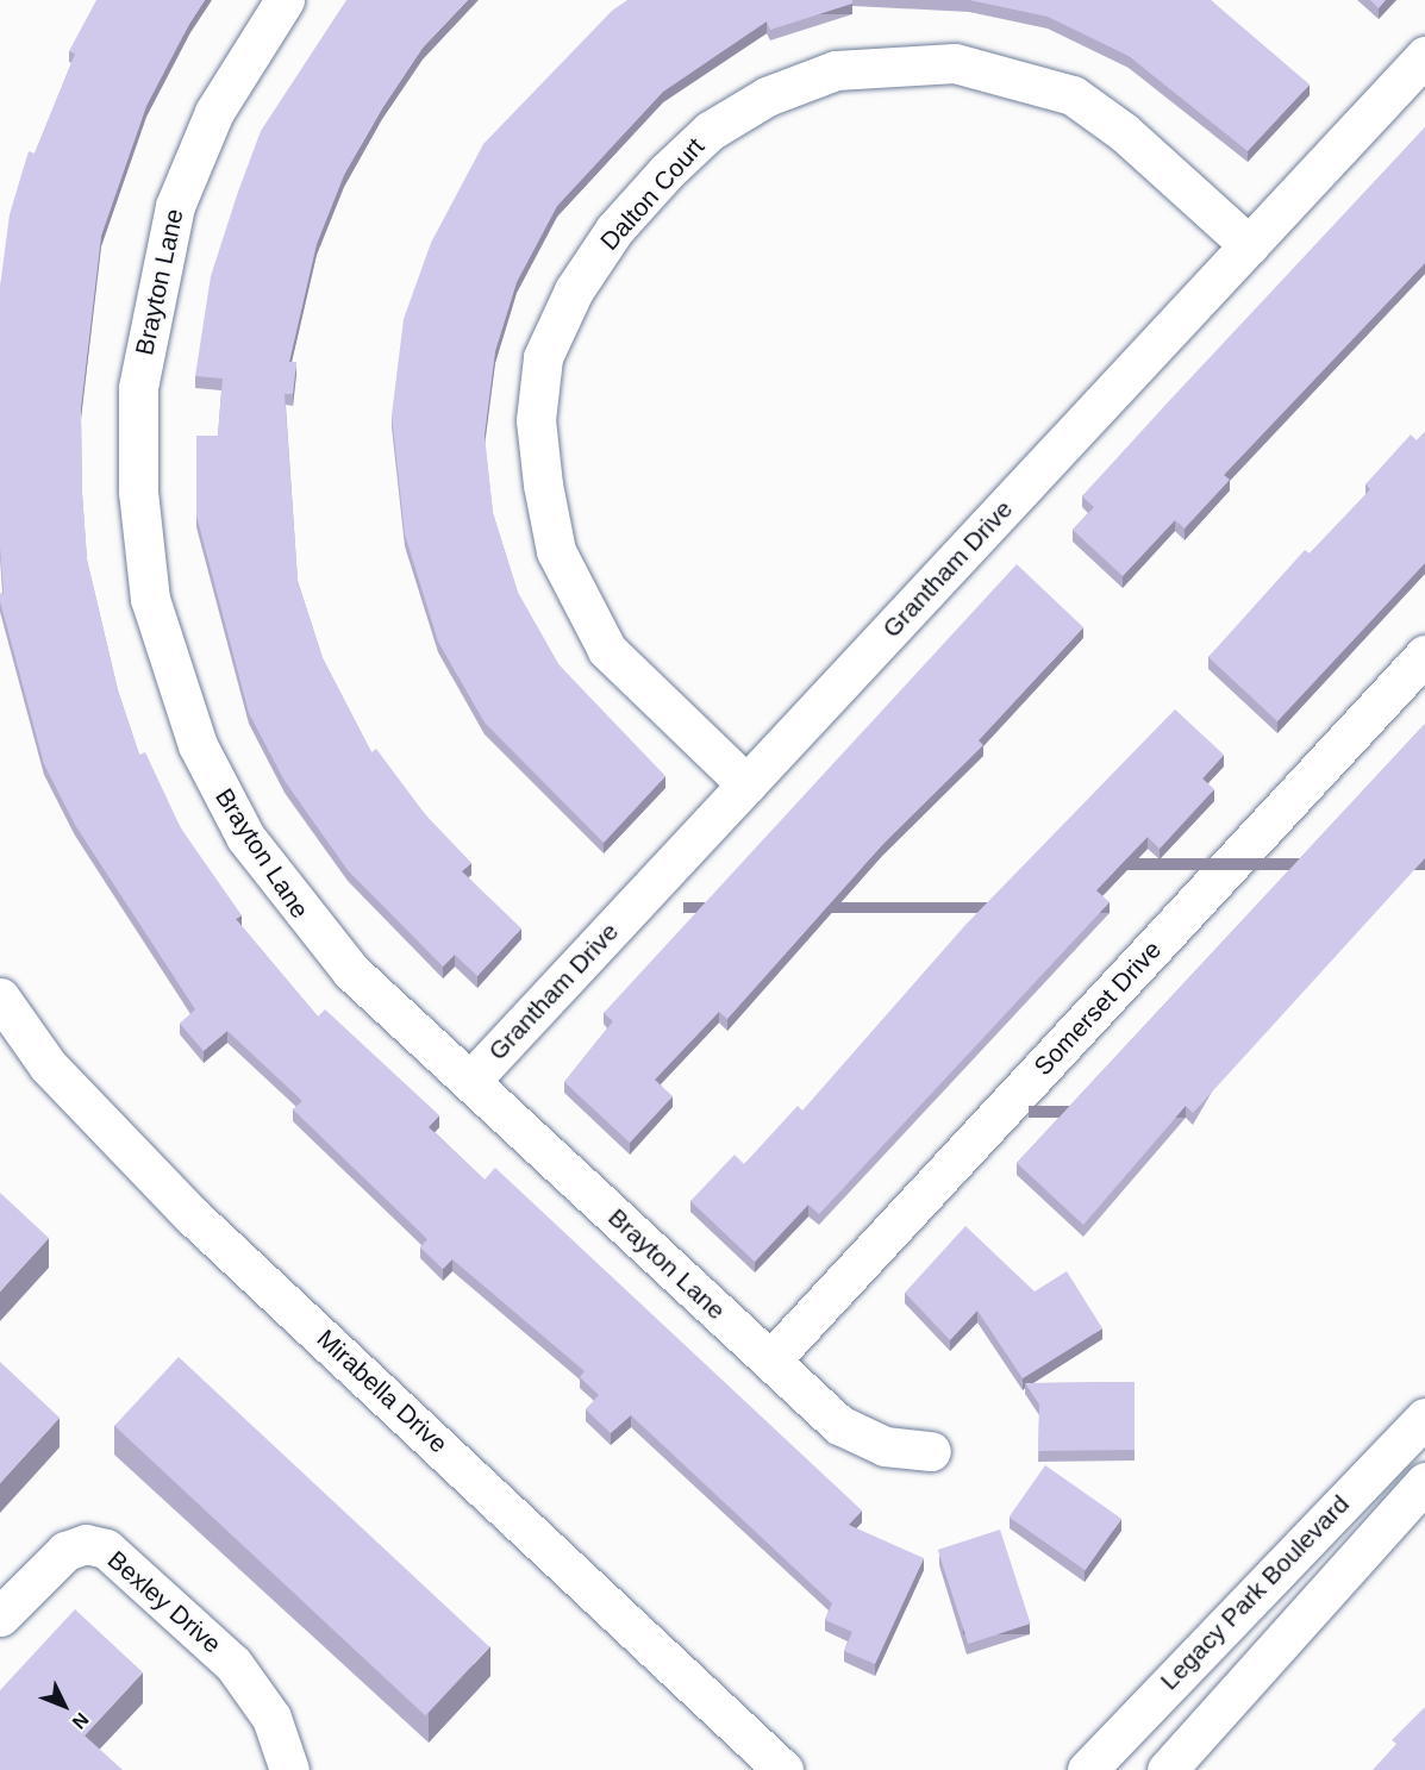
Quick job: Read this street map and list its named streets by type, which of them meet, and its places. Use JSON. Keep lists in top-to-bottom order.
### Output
{
  "streets": {
    "street": [
      "Dalton Court",
      "Brayton Lane",
      "Grantham Drive",
      "Somerset Drive",
      "Mirabella Drive",
      "Legacy Park Boulevard",
      "Bexley Drive"
    ]
  },
  "crossings": [
    ["Dalton Court", "Grantham Drive"],
    ["Brayton Lane", "Grantham Drive"],
    ["Brayton Lane", "Somerset Drive"]
  ],
  "north": "bottom right"
}
